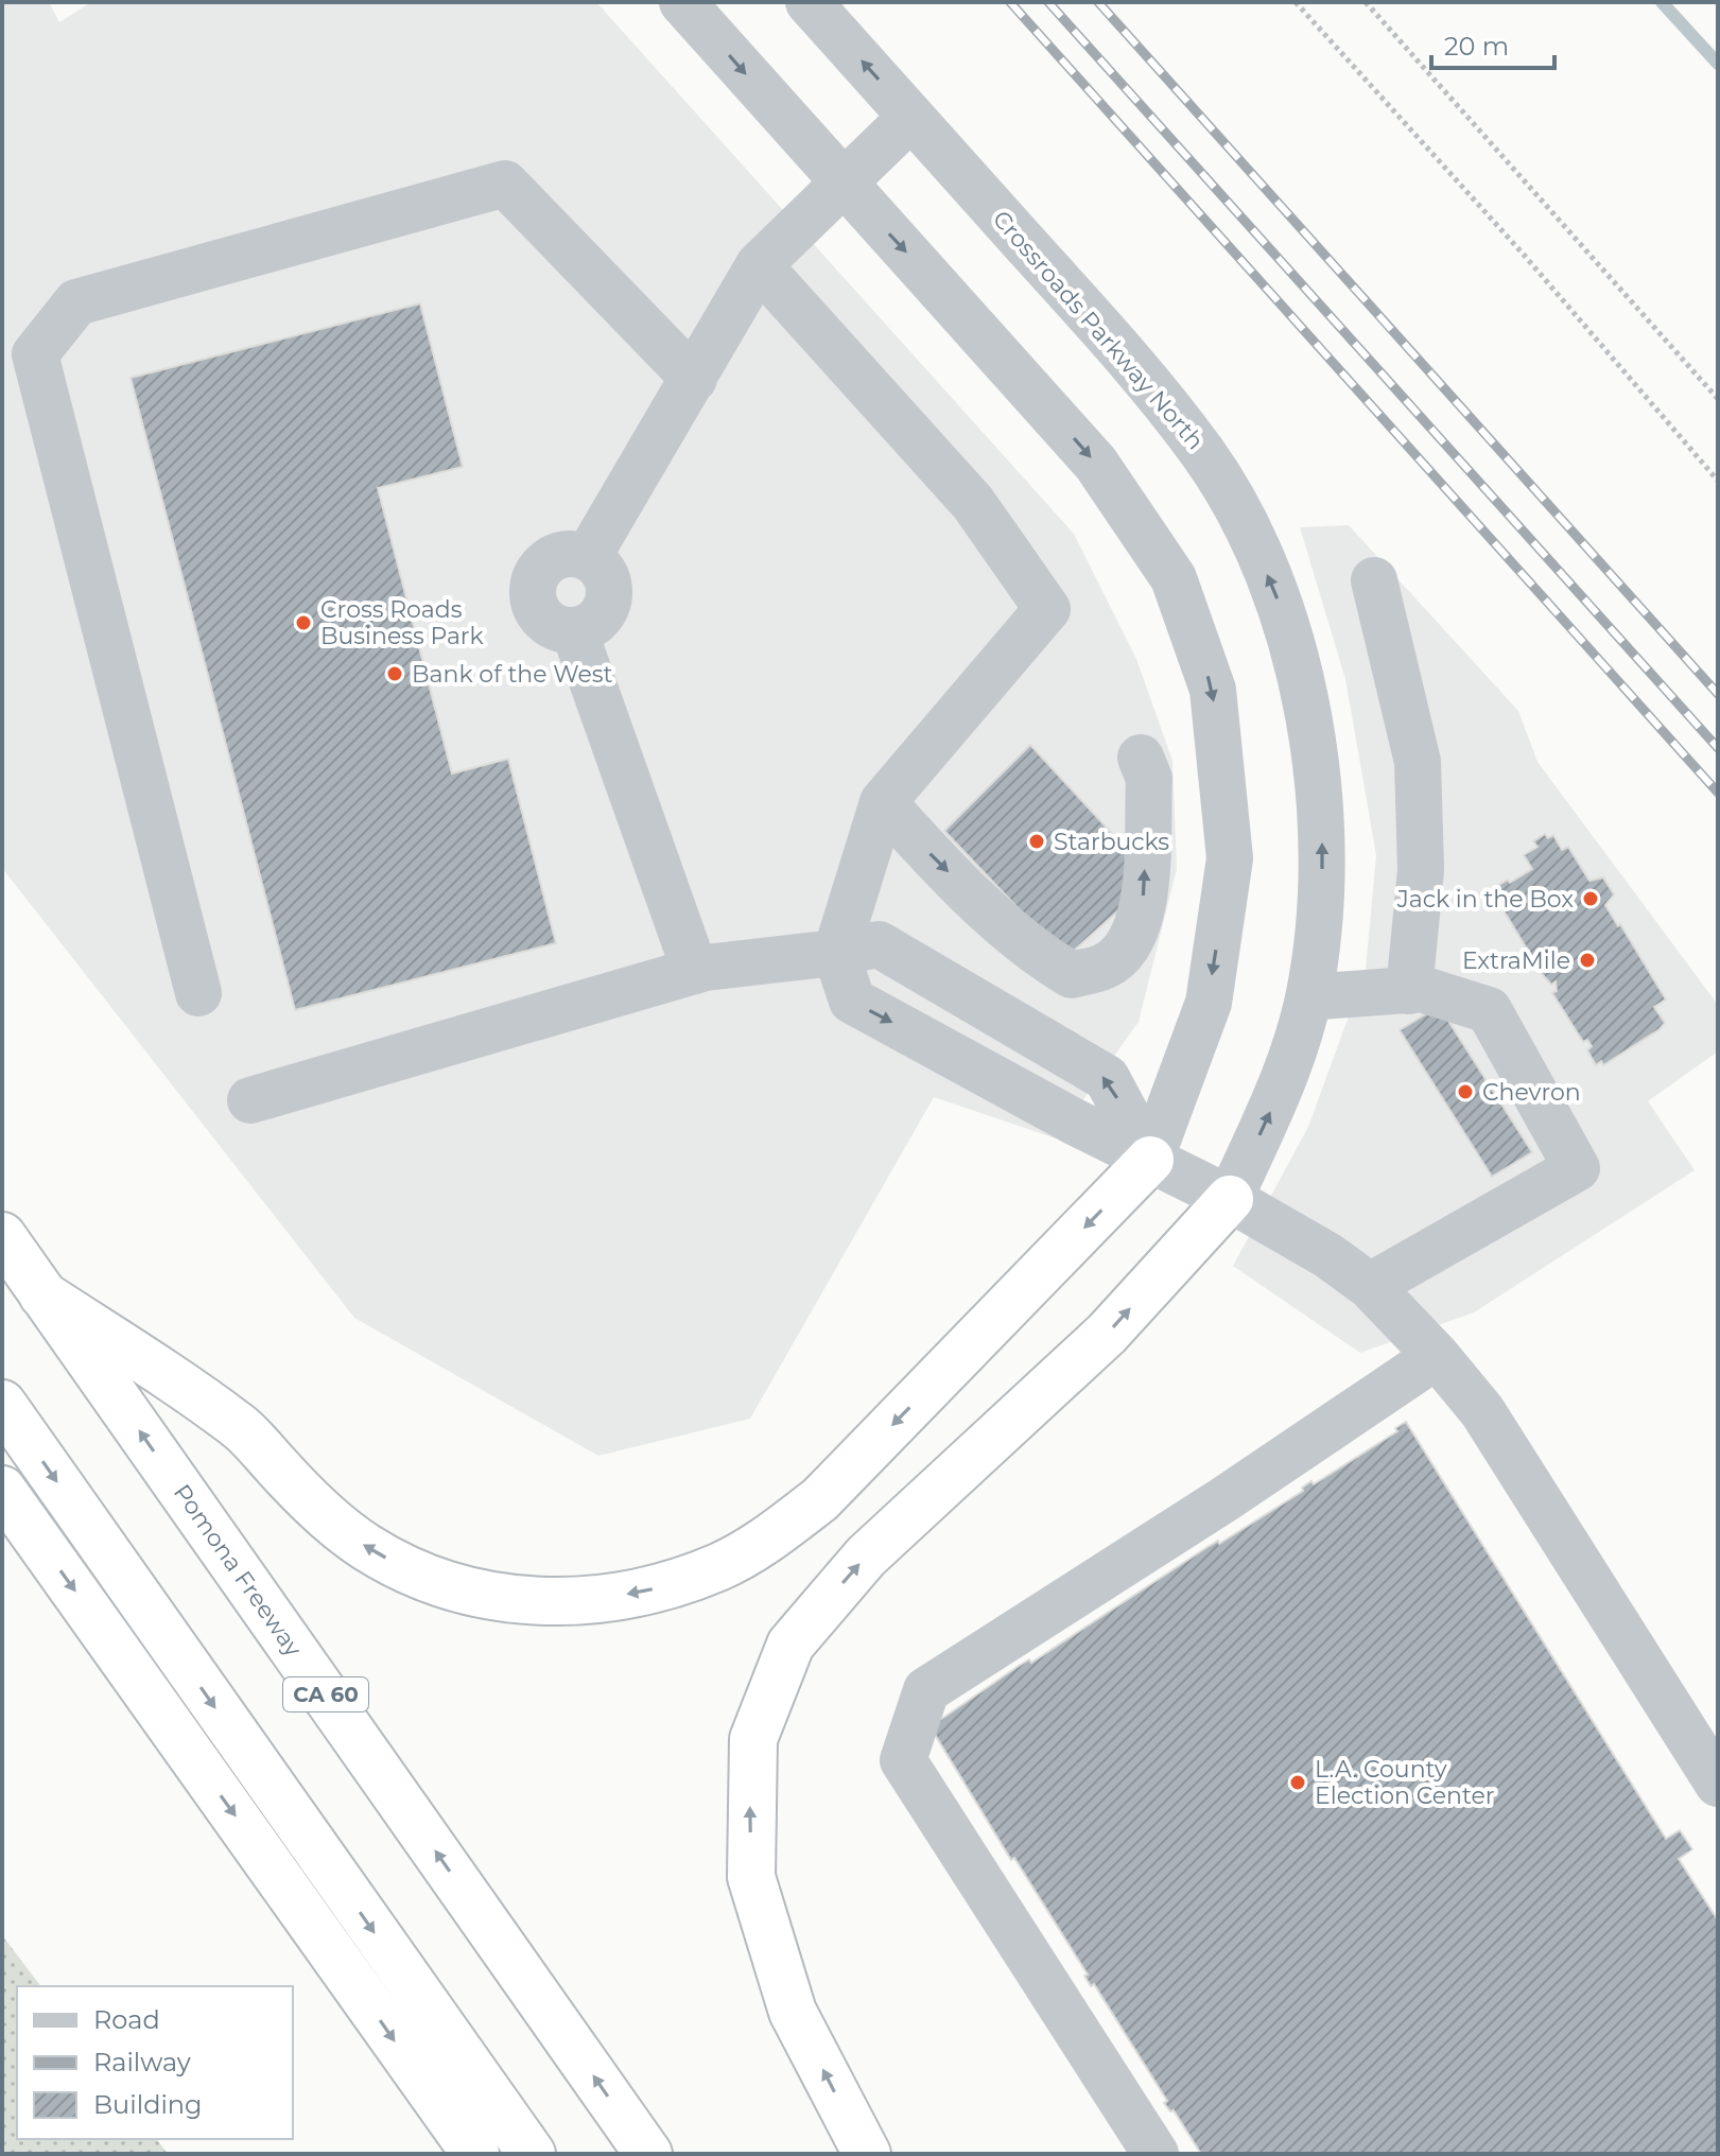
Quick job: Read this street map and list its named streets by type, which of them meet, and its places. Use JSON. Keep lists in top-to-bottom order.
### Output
{
  "streets": {
    "highway": ["Pomona Freeway", "CA 60"],
    "street": ["Crossroads Parkway North"]
  },
  "places": [
    "Cross Roads Business Park",
    "Bank of the West",
    "Starbucks",
    "Jack in the Box",
    "ExtraMile",
    "Chevron",
    "L.A. County Election Center"
  ],
  "legend": ["Road", "Railway", "Building"],
  "scale_bar": "20 m"
}
